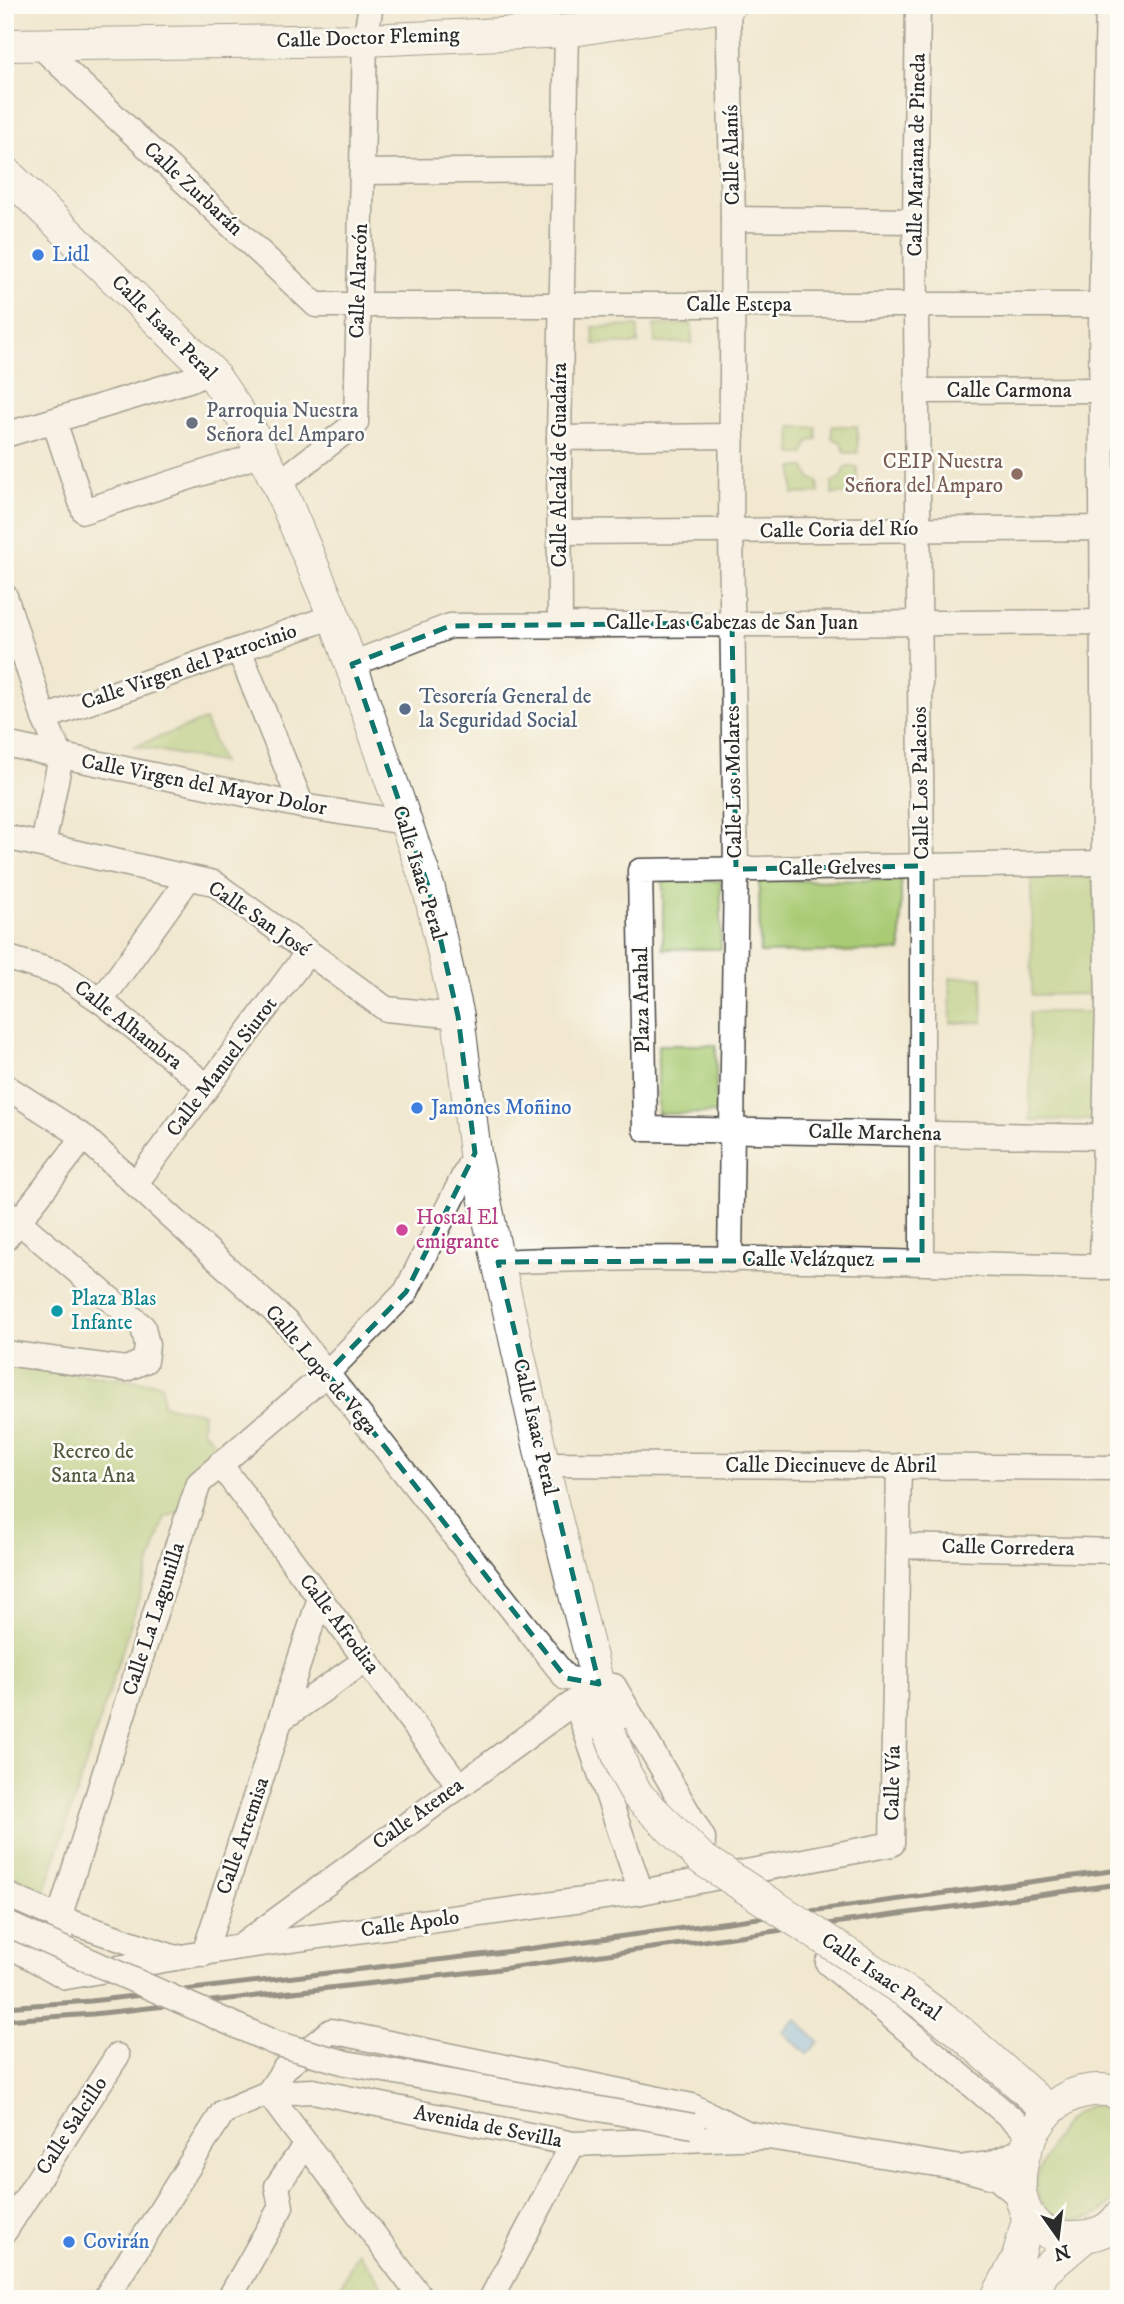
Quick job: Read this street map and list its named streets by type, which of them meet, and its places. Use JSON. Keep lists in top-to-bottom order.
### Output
{
  "streets": {
    "main road": ["Calle Doctor Fleming", "Calle Isaac Peral"],
    "street": [
      "Calle Alanís",
      "Calle Mariana de Pineda",
      "Calle Zurbarán",
      "Calle Alarcón",
      "Calle Estepa",
      "Calle Carmona",
      "Calle Alcalá de Guadaíra",
      "Calle Coria del Río",
      "Calle Las Cabezas de San Juan",
      "Calle Virgen del Patrocinio",
      "Calle Los Molares",
      "Calle Los Palacios",
      "Calle Virgen del Mayor Dolor",
      "Calle Gelves",
      "Calle San José",
      "Plaza Arahal",
      "Calle Alhambra",
      "Calle Manuel Siurot",
      "Calle Marchena",
      "Calle Velázquez",
      "Calle Lope de Vega",
      "Calle Diecinueve de Abril",
      "Calle Corredera",
      "Calle La Lagunilla",
      "Calle Afrodita",
      "Calle Vía",
      "Calle Atenea",
      "Calle Artemisa",
      "Calle Apolo",
      "Calle Salcillo",
      "Avenida de Sevilla"
    ]
  },
  "crossings": [
    ["Calle Doctor Fleming", "Calle Alanís"],
    ["Calle Doctor Fleming", "Calle Zurbarán"],
    ["Calle Doctor Fleming", "Calle Alarcón"],
    ["Calle Doctor Fleming", "Calle Alcalá de Guadaíra"],
    ["Calle Alanís", "Calle Estepa"],
    ["Calle Alanís", "Calle Los Molares"],
    ["Calle Mariana de Pineda", "Calle Estepa"],
    ["Calle Mariana de Pineda", "Calle Los Palacios"],
    ["Calle Zurbarán", "Calle Alarcón"],
    ["Calle Zurbarán", "Calle Estepa"],
    ["Calle Alarcón", "Calle Estepa"],
    ["Calle Alarcón", "Calle Isaac Peral"],
    ["Calle Estepa", "Calle Alcalá de Guadaíra"],
    ["Calle Estepa", "Calle Los Molares"],
    ["Calle Estepa", "Calle Los Palacios"],
    ["Calle Isaac Peral", "Calle Las Cabezas de San Juan"],
    ["Calle Isaac Peral", "Calle Virgen del Patrocinio"],
    ["Calle Isaac Peral", "Calle Virgen del Mayor Dolor"],
    ["Calle Isaac Peral", "Calle San José"],
    ["Calle Isaac Peral", "Calle Velázquez"],
    ["Calle Isaac Peral", "Calle Lope de Vega"],
    ["Calle Isaac Peral", "Calle Diecinueve de Abril"],
    ["Calle Isaac Peral", "Calle La Lagunilla"],
    ["Calle Isaac Peral", "Calle Atenea"],
    ["Calle Isaac Peral", "Avenida de Sevilla"],
    ["Calle Carmona", "Calle Los Palacios"],
    ["Calle Alcalá de Guadaíra", "Calle Coria del Río"],
    ["Calle Alcalá de Guadaíra", "Calle Las Cabezas de San Juan"],
    ["Calle Coria del Río", "Calle Los Molares"],
    ["Calle Coria del Río", "Calle Los Palacios"],
    ["Calle Las Cabezas de San Juan", "Calle Los Molares"],
    ["Calle Las Cabezas de San Juan", "Calle Los Palacios"],
    ["Calle Los Molares", "Calle Gelves"],
    ["Calle Los Molares", "Calle Marchena"],
    ["Calle Los Molares", "Calle Velázquez"],
    ["Calle Los Palacios", "Calle Gelves"],
    ["Calle Los Palacios", "Calle Marchena"],
    ["Calle Los Palacios", "Calle Velázquez"],
    ["Calle Gelves", "Plaza Arahal"],
    ["Calle San José", "Calle Manuel Siurot"],
    ["Plaza Arahal", "Calle Marchena"],
    ["Calle Alhambra", "Calle Manuel Siurot"],
    ["Calle Manuel Siurot", "Calle Lope de Vega"],
    ["Calle Lope de Vega", "Calle La Lagunilla"],
    ["Calle Lope de Vega", "Calle Atenea"],
    ["Calle Diecinueve de Abril", "Calle Vía"],
    ["Calle Corredera", "Calle Vía"],
    ["Calle La Lagunilla", "Calle Afrodita"],
    ["Calle Afrodita", "Calle Atenea"],
    ["Calle Afrodita", "Calle Artemisa"],
    ["Calle Vía", "Calle Apolo"],
    ["Calle Atenea", "Calle Apolo"],
    ["Calle Artemisa", "Calle Apolo"]
  ],
  "parks": ["Recreo de Santa Ana"],
  "places": [
    "Lidl",
    "Parroquia Nuestra Señora del Amparo",
    "CEIP Nuestra Señora del Amparo",
    "Tesorería General de la Seguridad Social",
    "Jamones Moñino",
    "Hostal El emigrante",
    "Plaza Blas Infante",
    "Covirán"
  ],
  "north": "bottom"
}
